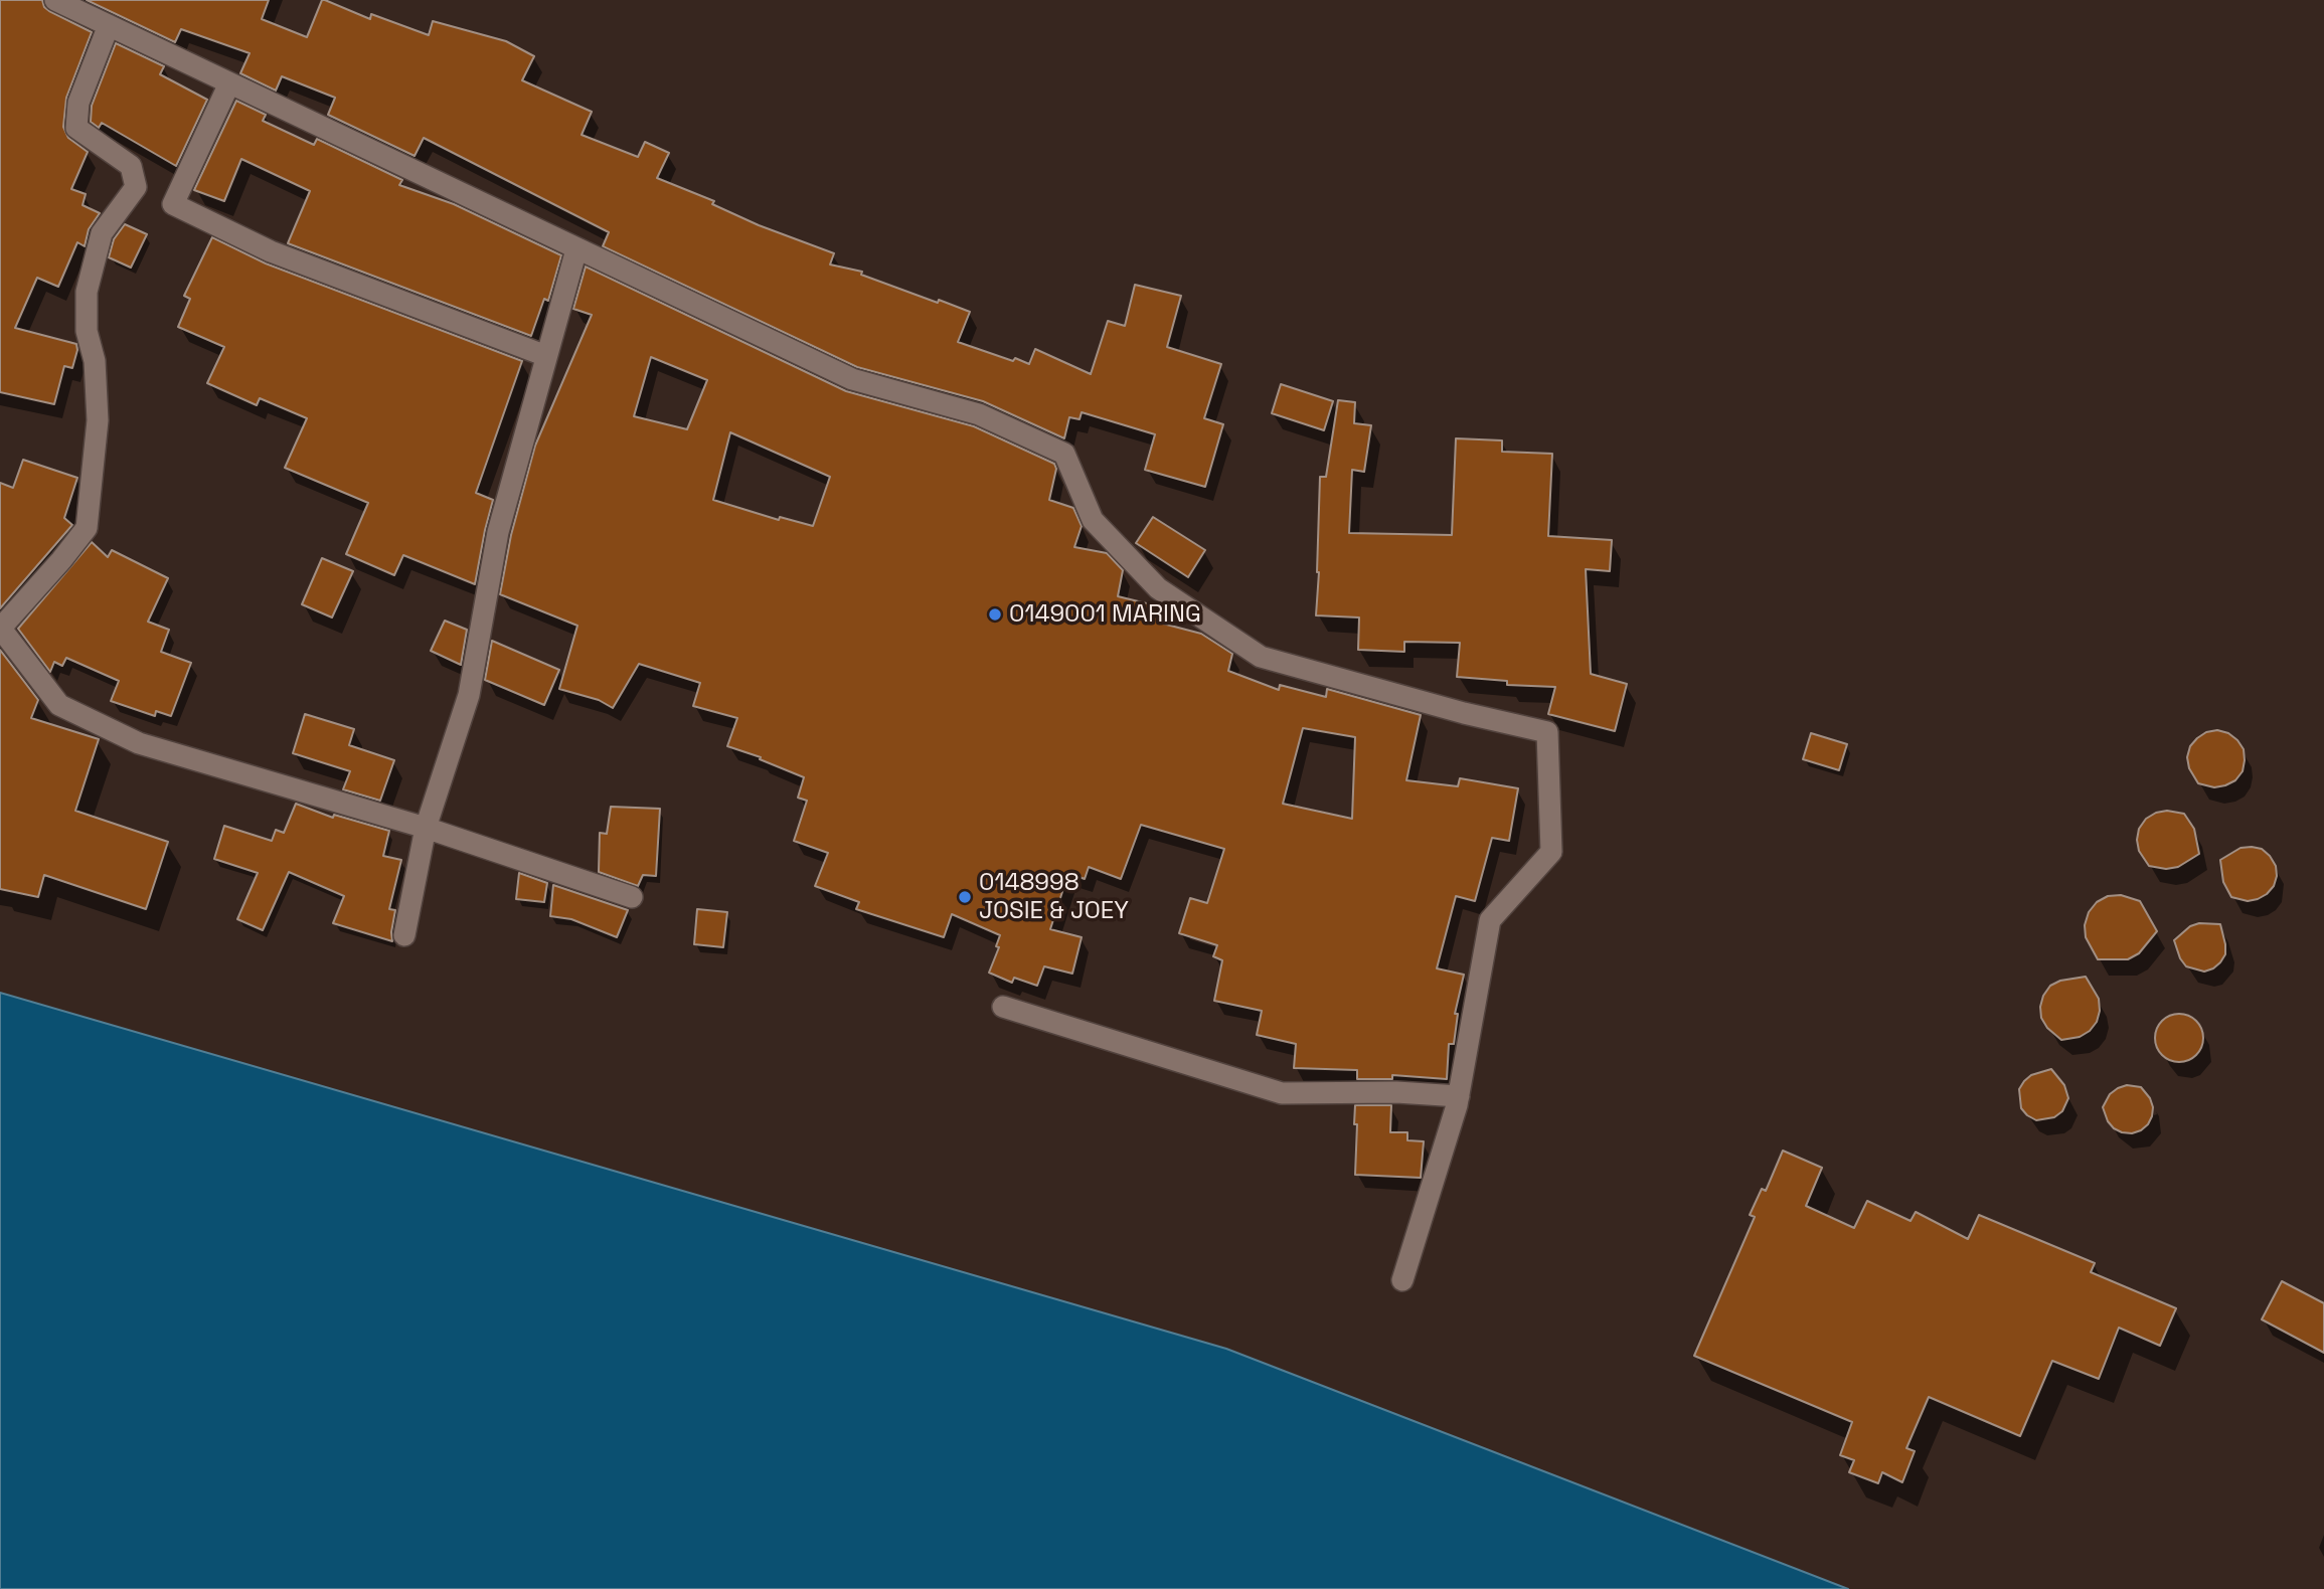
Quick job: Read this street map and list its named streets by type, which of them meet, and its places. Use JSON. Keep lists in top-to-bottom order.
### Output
{
  "places": ["0149001 MARING", "0148998 JOSIE & JOEY"]
}
